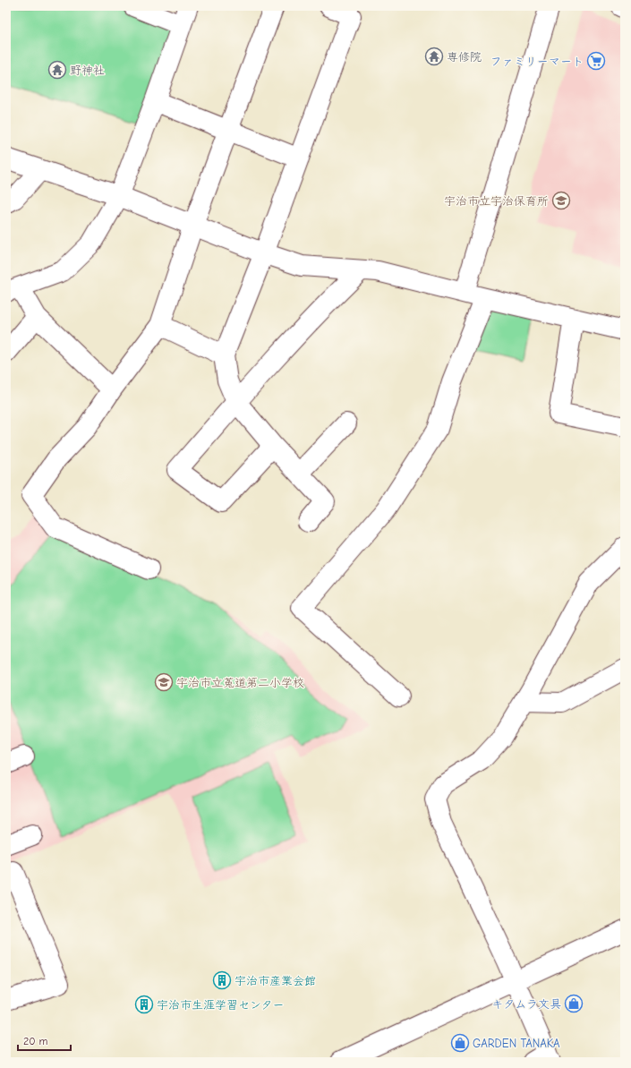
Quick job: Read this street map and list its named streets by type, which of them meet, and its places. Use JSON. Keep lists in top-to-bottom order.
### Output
{
  "places": {
    "temple": ["専修院", "野神社"],
    "supermarket": ["ファミリーマート"],
    "school or university": ["宇治市立宇治保育所", "宇治市立菟道第二小学校"],
    "building": ["宇治市産業会館", "宇治市生涯学習センター"],
    "shop": ["キタムラ文具", "GARDEN TANAKA"]
  },
  "scale_bar": "20 m"
}
